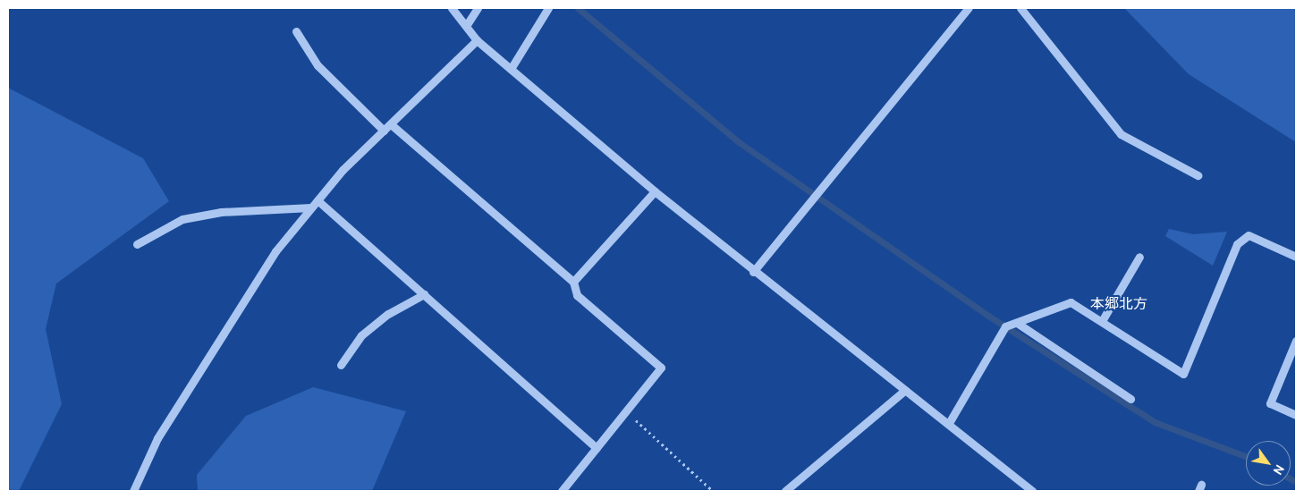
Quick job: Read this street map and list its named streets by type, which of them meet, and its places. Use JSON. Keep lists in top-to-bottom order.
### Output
{
  "districts": ["本郷北方"],
  "north": "bottom right"
}
